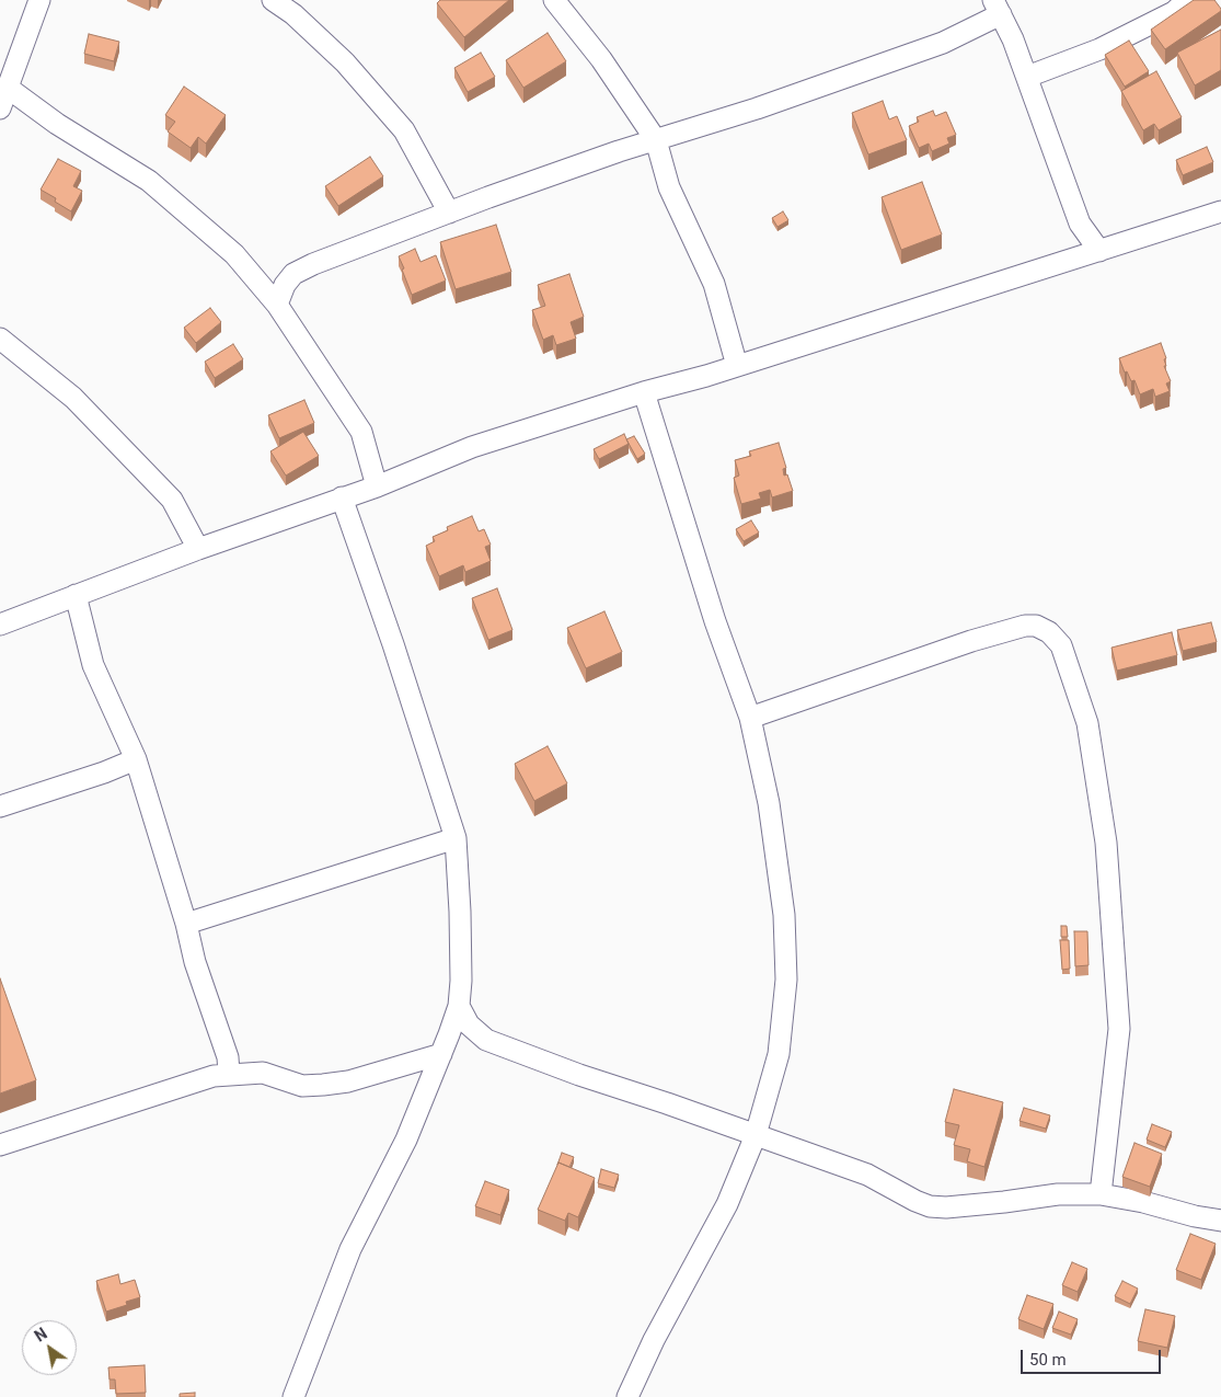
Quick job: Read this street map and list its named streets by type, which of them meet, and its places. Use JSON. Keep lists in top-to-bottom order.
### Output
{
  "scale_bar": "50 m",
  "north": "top left"
}
